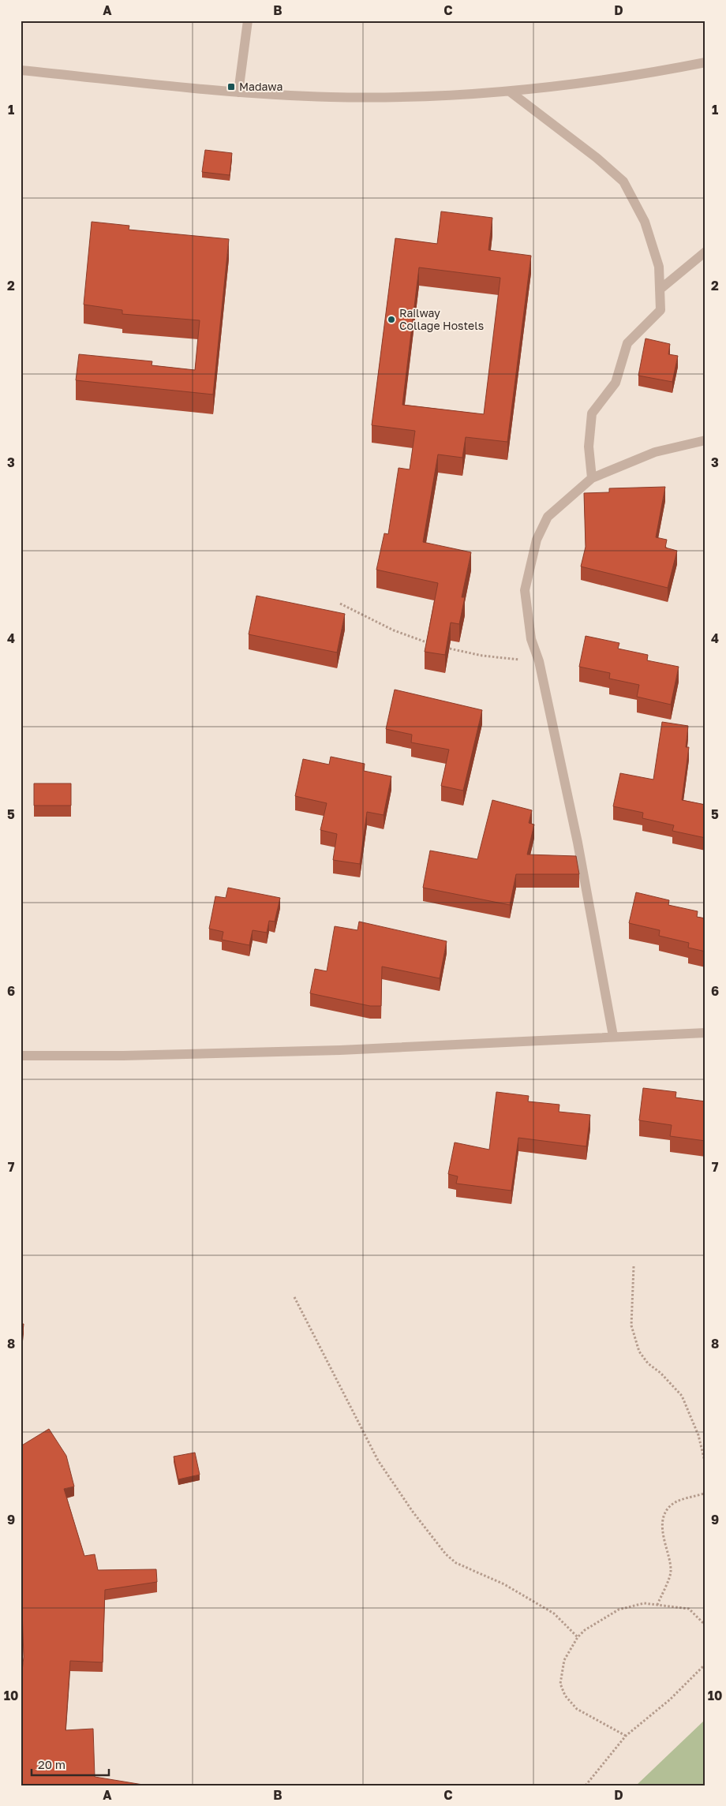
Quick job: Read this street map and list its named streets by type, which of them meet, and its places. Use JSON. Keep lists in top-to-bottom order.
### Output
{
  "places": {
    "transit": ["Madawa"],
    "other": ["Railway Collage Hostels"]
  },
  "scale_bar": "20 m",
  "grid": {
    "columns": [
      "A",
      "B",
      "C",
      "D"
    ],
    "rows": [
      "1",
      "2",
      "3",
      "4",
      "5",
      "6",
      "7",
      "8",
      "9",
      "10"
    ]
  }
}
